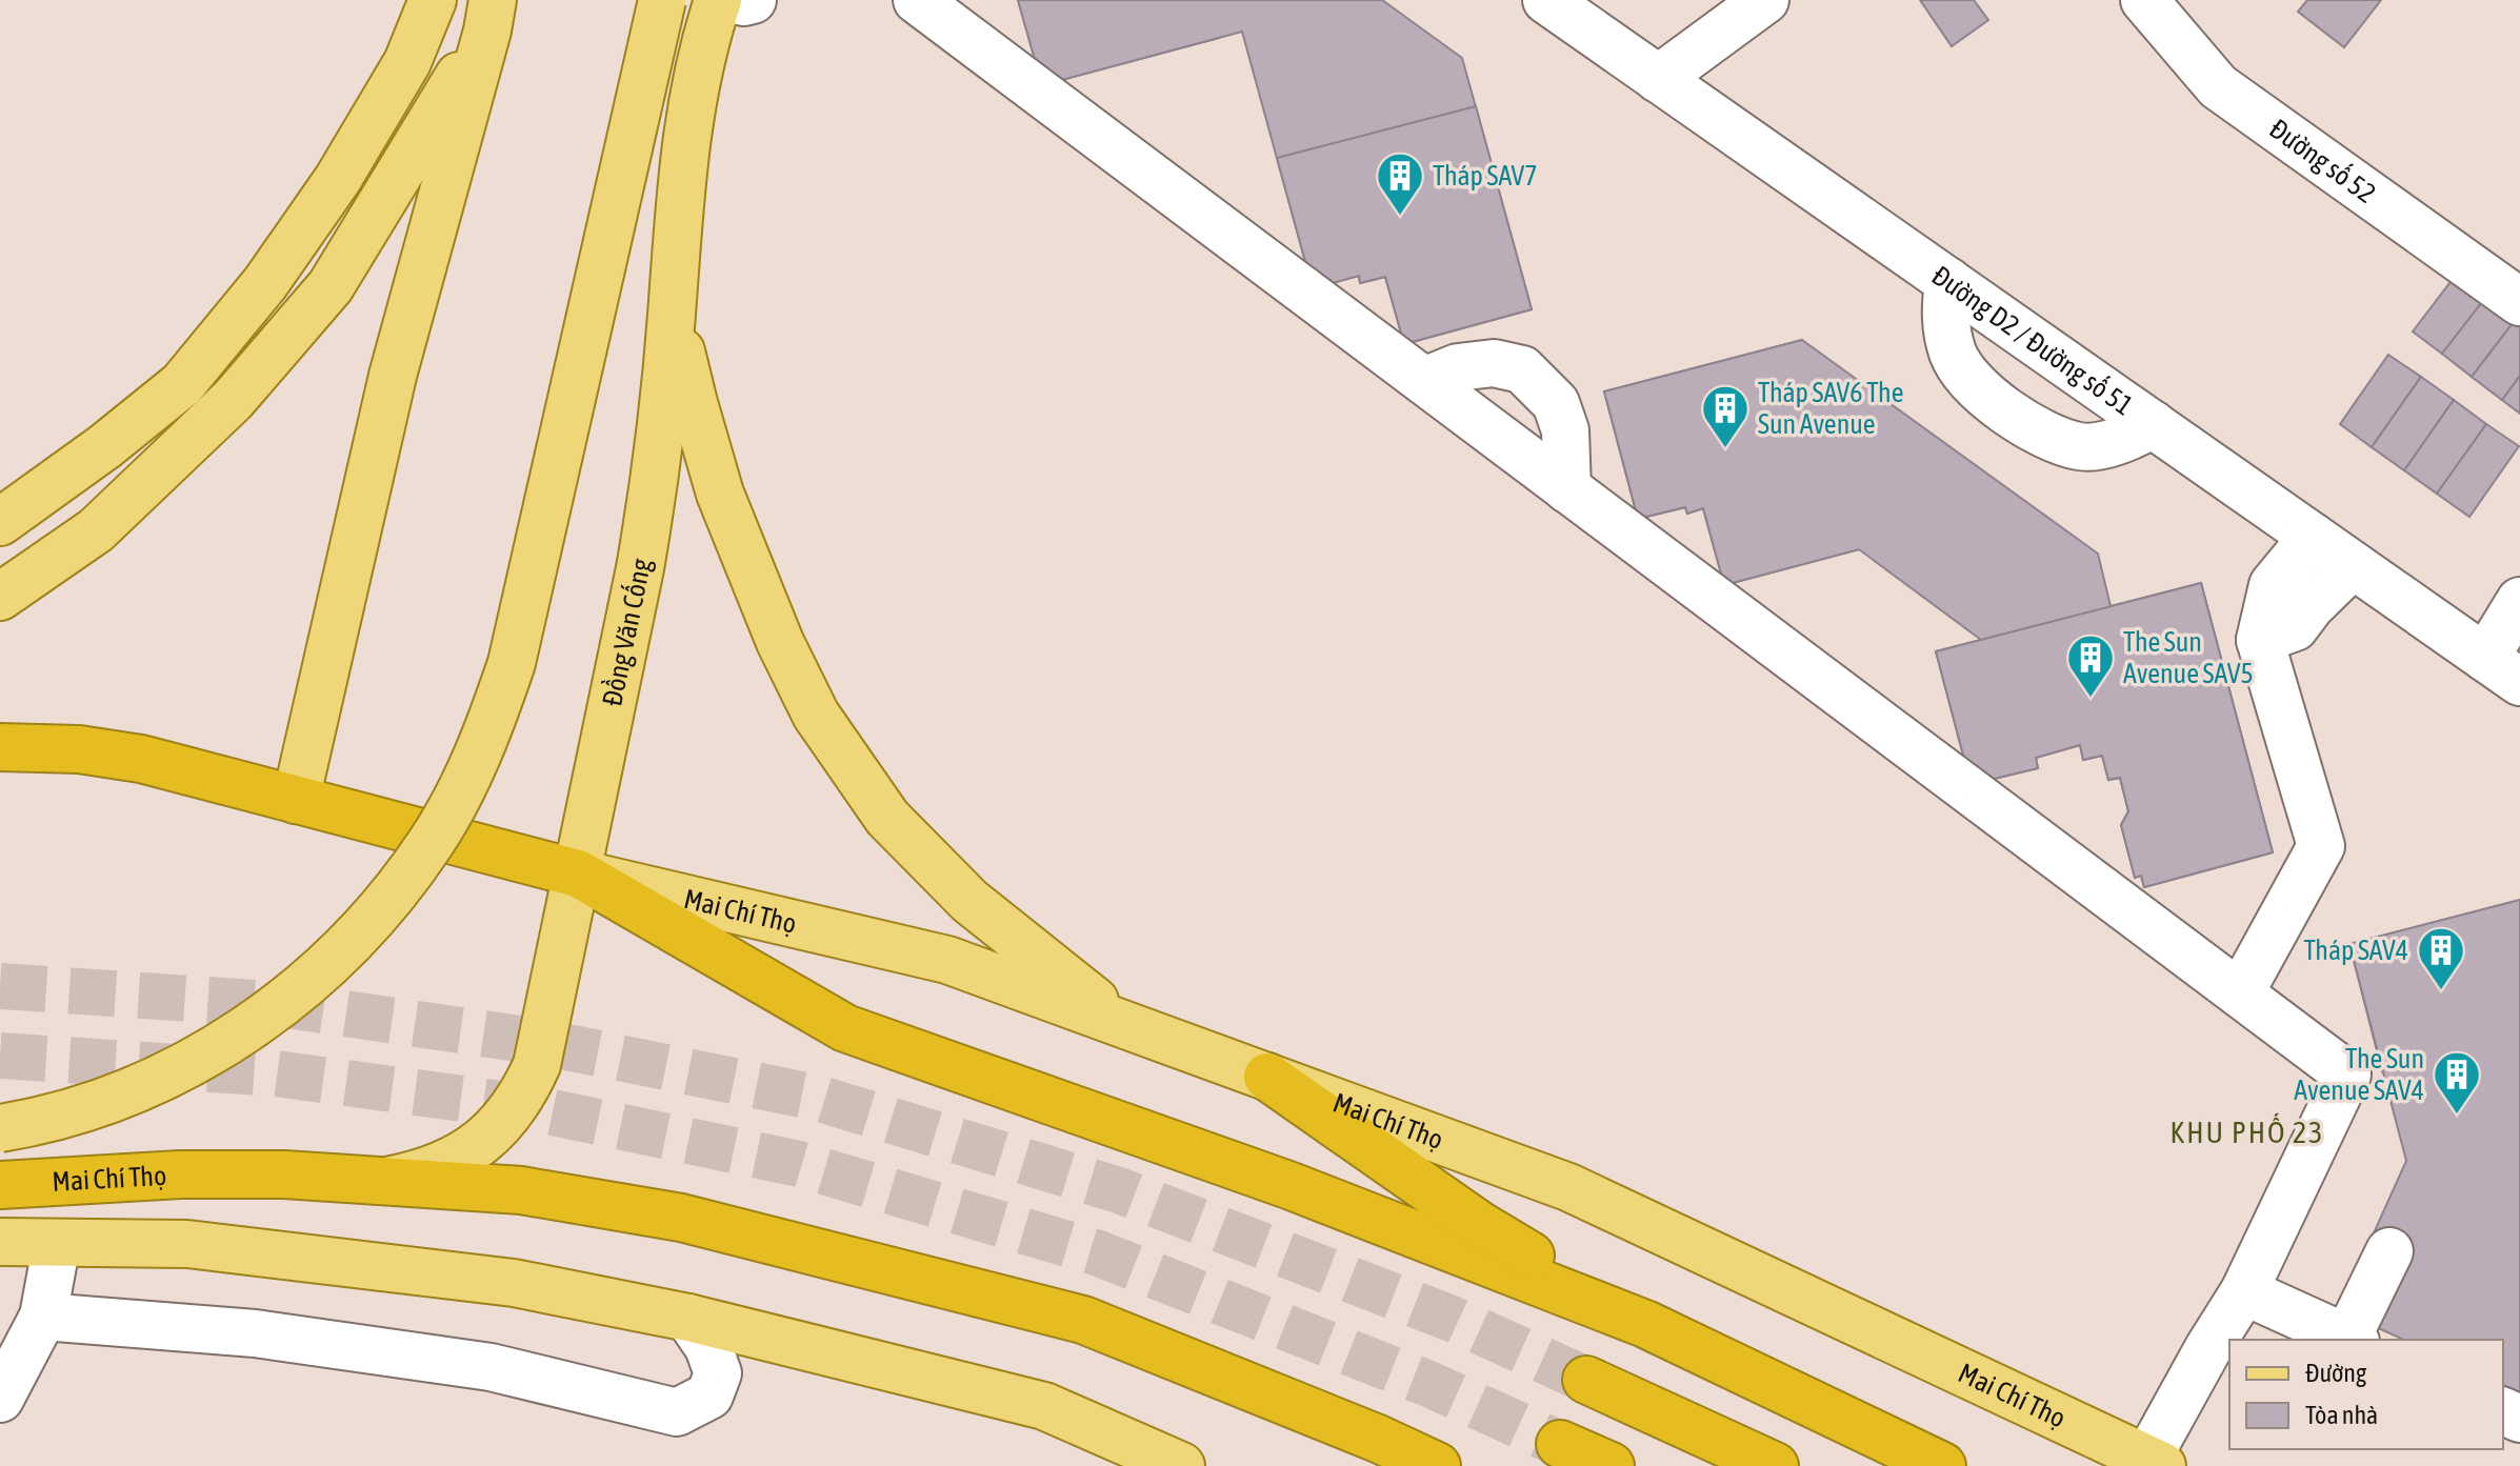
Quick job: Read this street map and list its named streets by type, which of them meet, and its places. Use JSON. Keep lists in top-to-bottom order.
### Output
{
  "streets": {
    "highway": ["Mai Chí Thọ"],
    "main road": ["Đồng Văn Cống"],
    "street": ["Đường số 52", "Đường D2 / Đường số 51"]
  },
  "crossings": [
    ["Đồng Văn Cống", "Mai Chí Thọ"]
  ],
  "districts": ["KHU PHỐ 23"],
  "places": {
    "building": [
      "Tháp SAV7",
      "Tháp SAV6 The Sun Avenue",
      "The Sun Avenue SAV5",
      "Tháp SAV4",
      "The Sun Avenue SAV4"
    ]
  },
  "legend": ["Đường", "Tòa nhà"]
}
